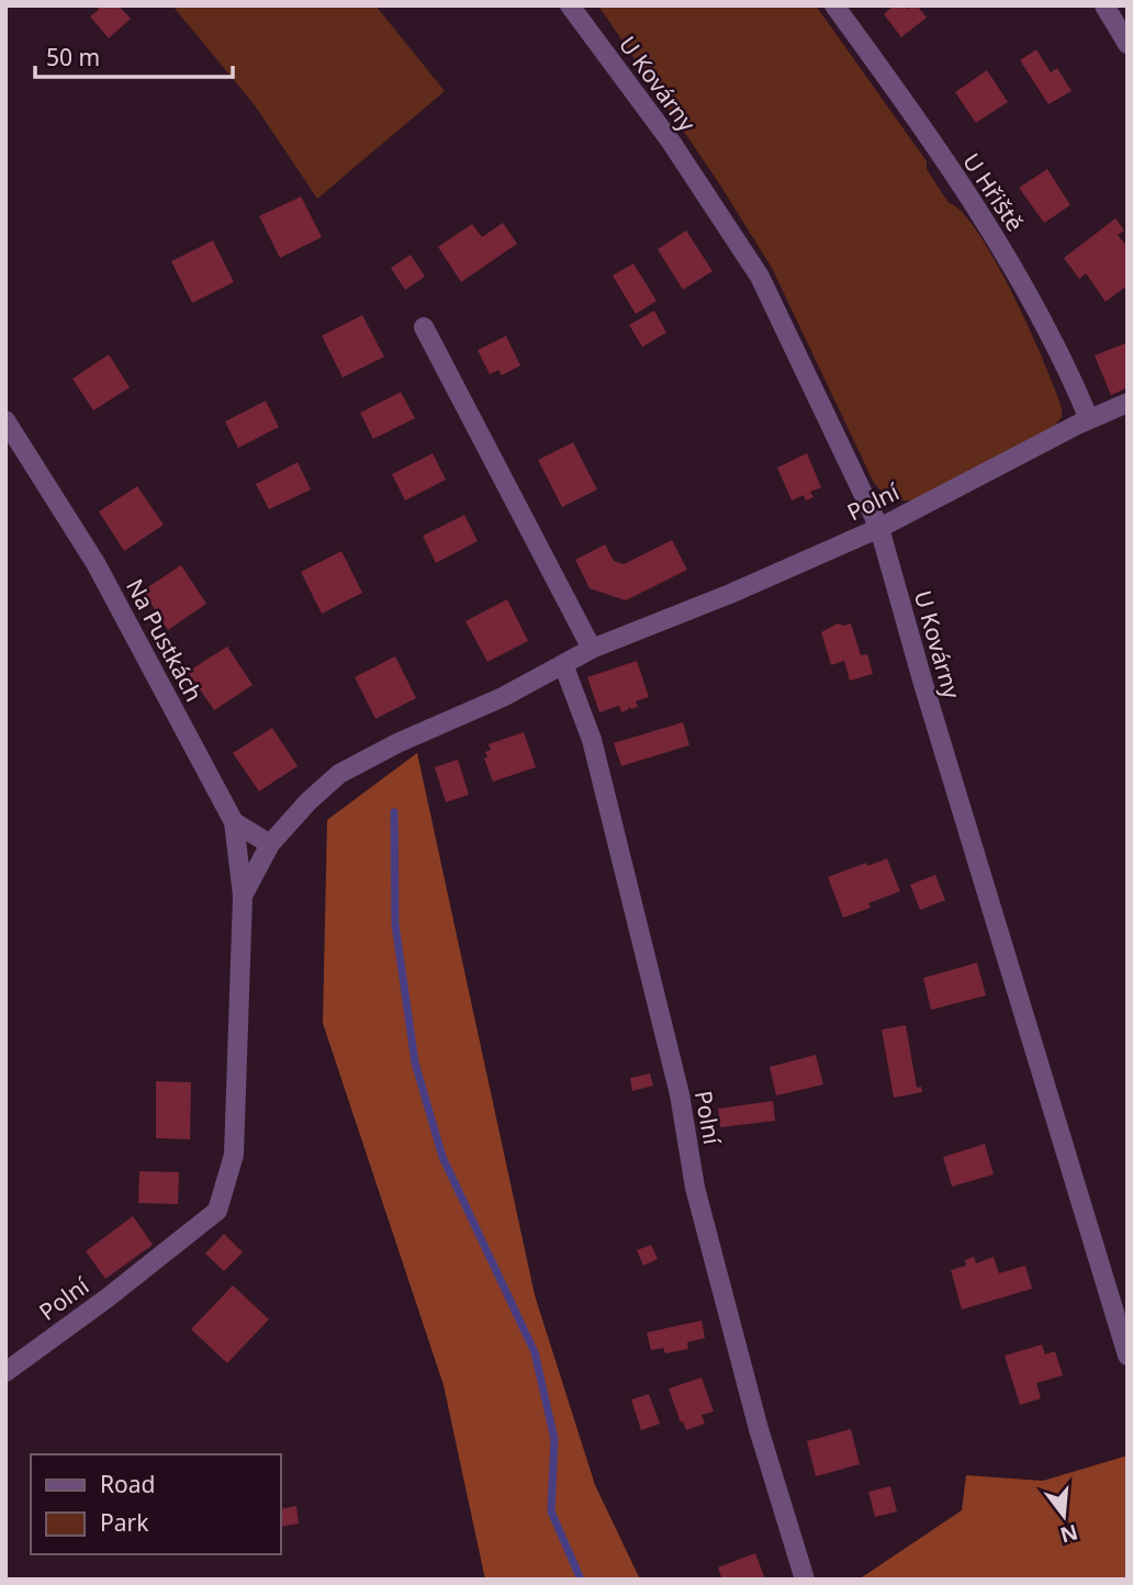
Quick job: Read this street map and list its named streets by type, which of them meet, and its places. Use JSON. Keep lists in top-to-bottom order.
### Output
{
  "streets": {
    "street": [
      "U Kovárny",
      "U Hřiště",
      "Polní",
      "Na Pustkách"
    ]
  },
  "crossings": [
    ["U Kovárny", "Polní"],
    ["U Hřiště", "Polní"],
    ["Polní", "Na Pustkách"]
  ],
  "legend": ["Road", "Park"],
  "scale_bar": "50 m",
  "north": "bottom"
}
